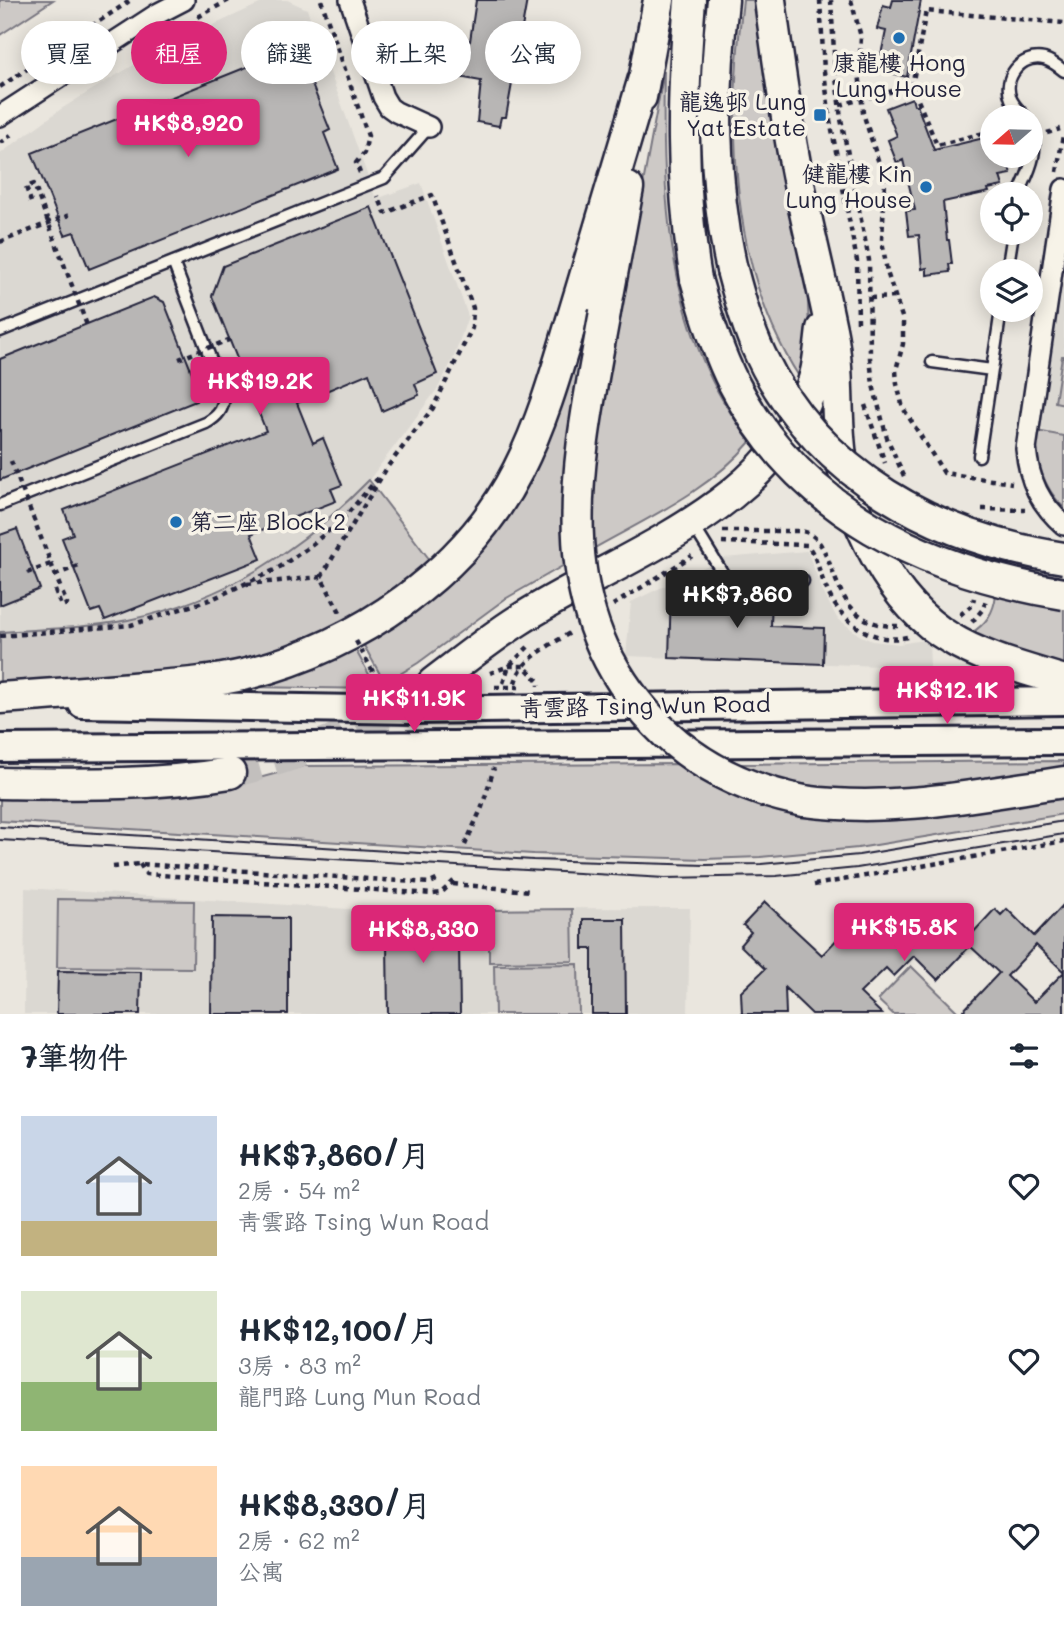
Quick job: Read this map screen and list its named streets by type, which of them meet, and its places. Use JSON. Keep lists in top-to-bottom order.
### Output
{
  "streets": {
    "main road": ["青雲路 Tsing Wun Road"]
  },
  "places": {
    "other": ["康龍樓 Hong Lung House", "健龍樓 Kin Lung House", "第二座 Block 2"],
    "transit": ["龍逸邨 Lung Yat Estate"]
  },
  "north": "left",
  "page": {
    "chip": [
      "買屋",
      "租屋",
      "篩選",
      "新上架",
      "公寓"
    ],
    "price": [
      "HK$8,920",
      "HK$19.2K",
      "HK$7,860",
      "HK$12.1K",
      "HK$11.9K",
      "HK$15.8K",
      "HK$8,330"
    ],
    "heading": "7筆物件",
    "list": [
      {
        "name": "HK$7,860/月",
        "note": "2房 · 54 m² · 青雲路 Tsing Wun Road"
      },
      {
        "name": "HK$12,100/月",
        "note": "3房 · 83 m² · 龍門路 Lung Mun Road"
      },
      {
        "name": "HK$8,330/月",
        "note": "2房 · 62 m² · 公寓"
      }
    ]
  }
}
